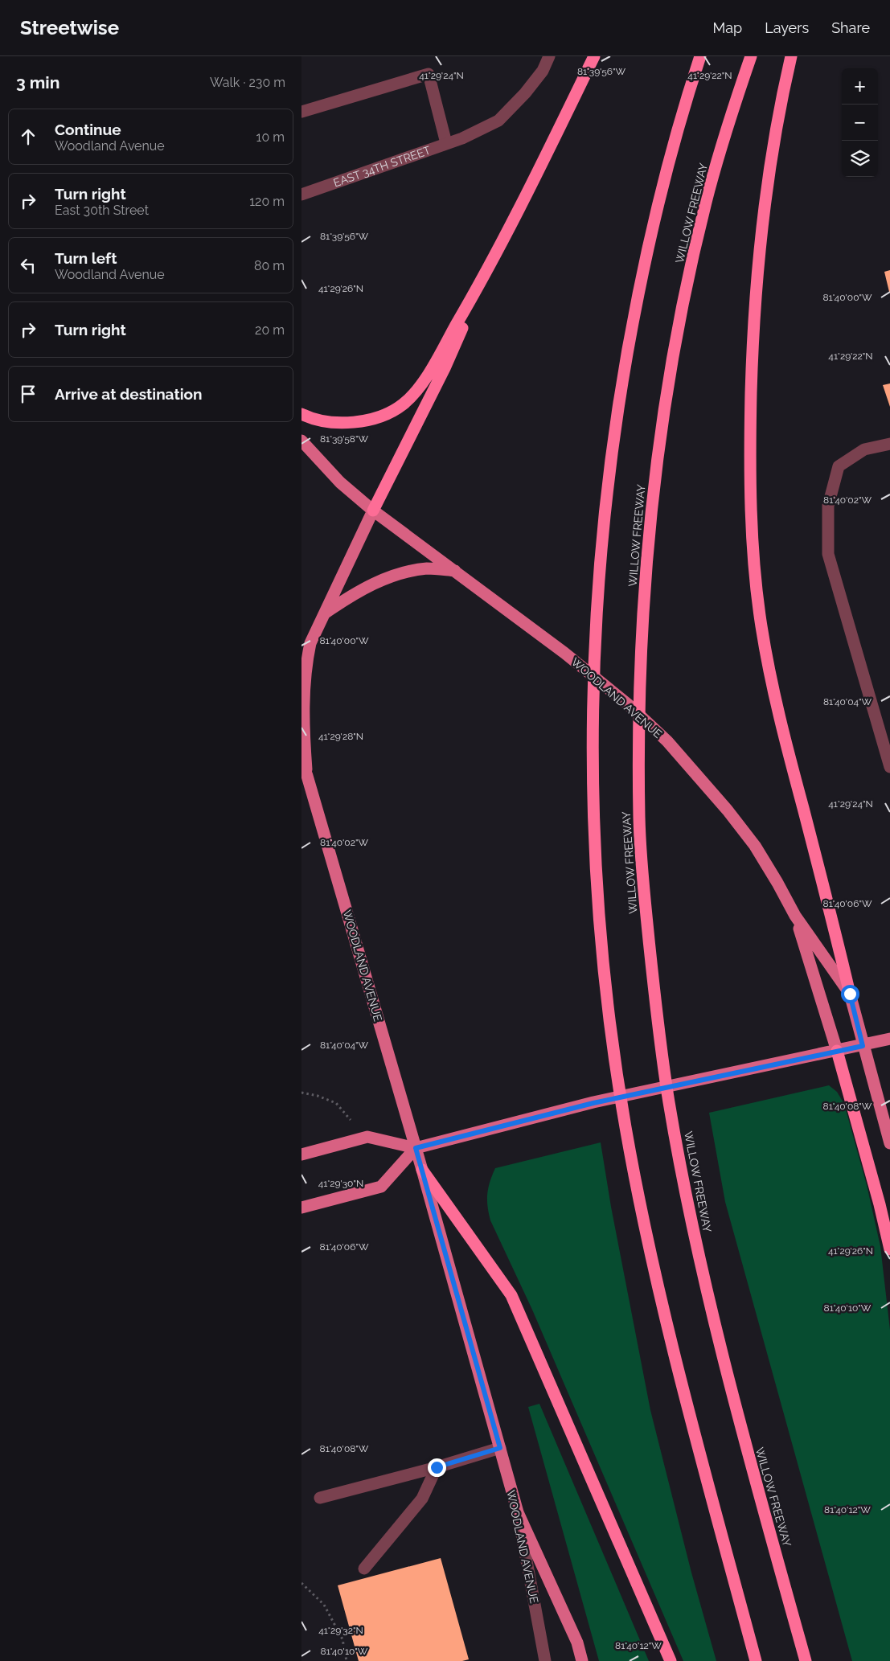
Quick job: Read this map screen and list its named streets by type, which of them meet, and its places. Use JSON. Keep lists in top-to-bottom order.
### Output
{
  "streets": {
    "highway": ["WILLOW FREEWAY"],
    "main road": ["WOODLAND AVENUE"],
    "street": ["EAST 34TH STREET"]
  },
  "page": {
    "header": "Streetwise",
    "nav": ["Map", "Layers", "Share"],
    "heading": ["3 min", "Walk · 230 m"],
    "map_buttons": ["+", "−"],
    "list": [
      ["Continue", "Woodland Avenue", "10 m"],
      ["Turn right", "East 30th Street", "120 m"],
      ["Turn left", "Woodland Avenue", "80 m"],
      ["Turn right", "20 m"],
      "Arrive at destination"
    ]
  },
  "coordinates": [
    "81°39'56\"W",
    "41°29'24\"N",
    "41°29'22\"N",
    "41°29'26\"N",
    "81°40'00\"W",
    "81°39'58\"W",
    "81°40'02\"W",
    "81°40'04\"W",
    "41°29'28\"N",
    "81°40'06\"W",
    "81°40'08\"W",
    "41°29'30\"N",
    "81°40'10\"W",
    "81°40'12\"W",
    "41°29'32\"N"
  ]
}
